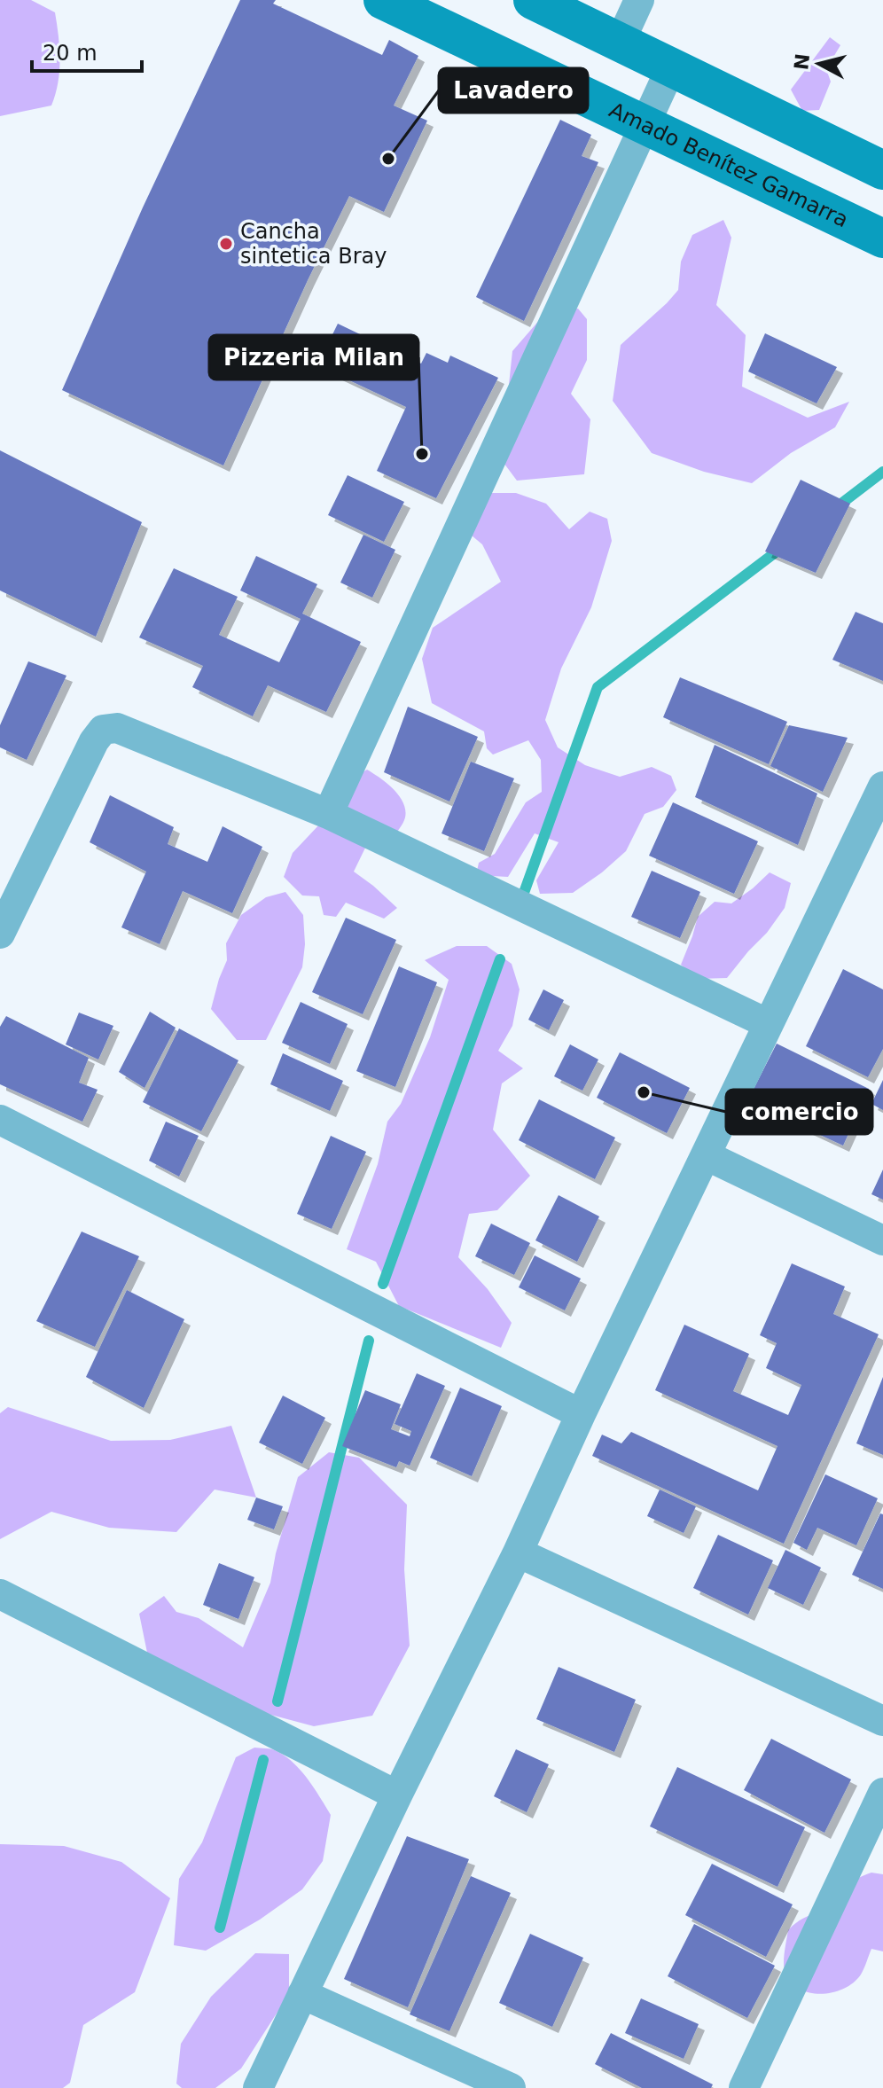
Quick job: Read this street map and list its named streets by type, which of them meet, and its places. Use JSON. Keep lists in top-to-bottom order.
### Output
{
  "streets": {
    "main road": ["Amado Benítez Gamarra"]
  },
  "places": [
    "Lavadero",
    "Cancha sintetica Bray",
    "Pizzeria Milan",
    "comercio"
  ],
  "scale_bar": "20 m",
  "north": "left"
}
